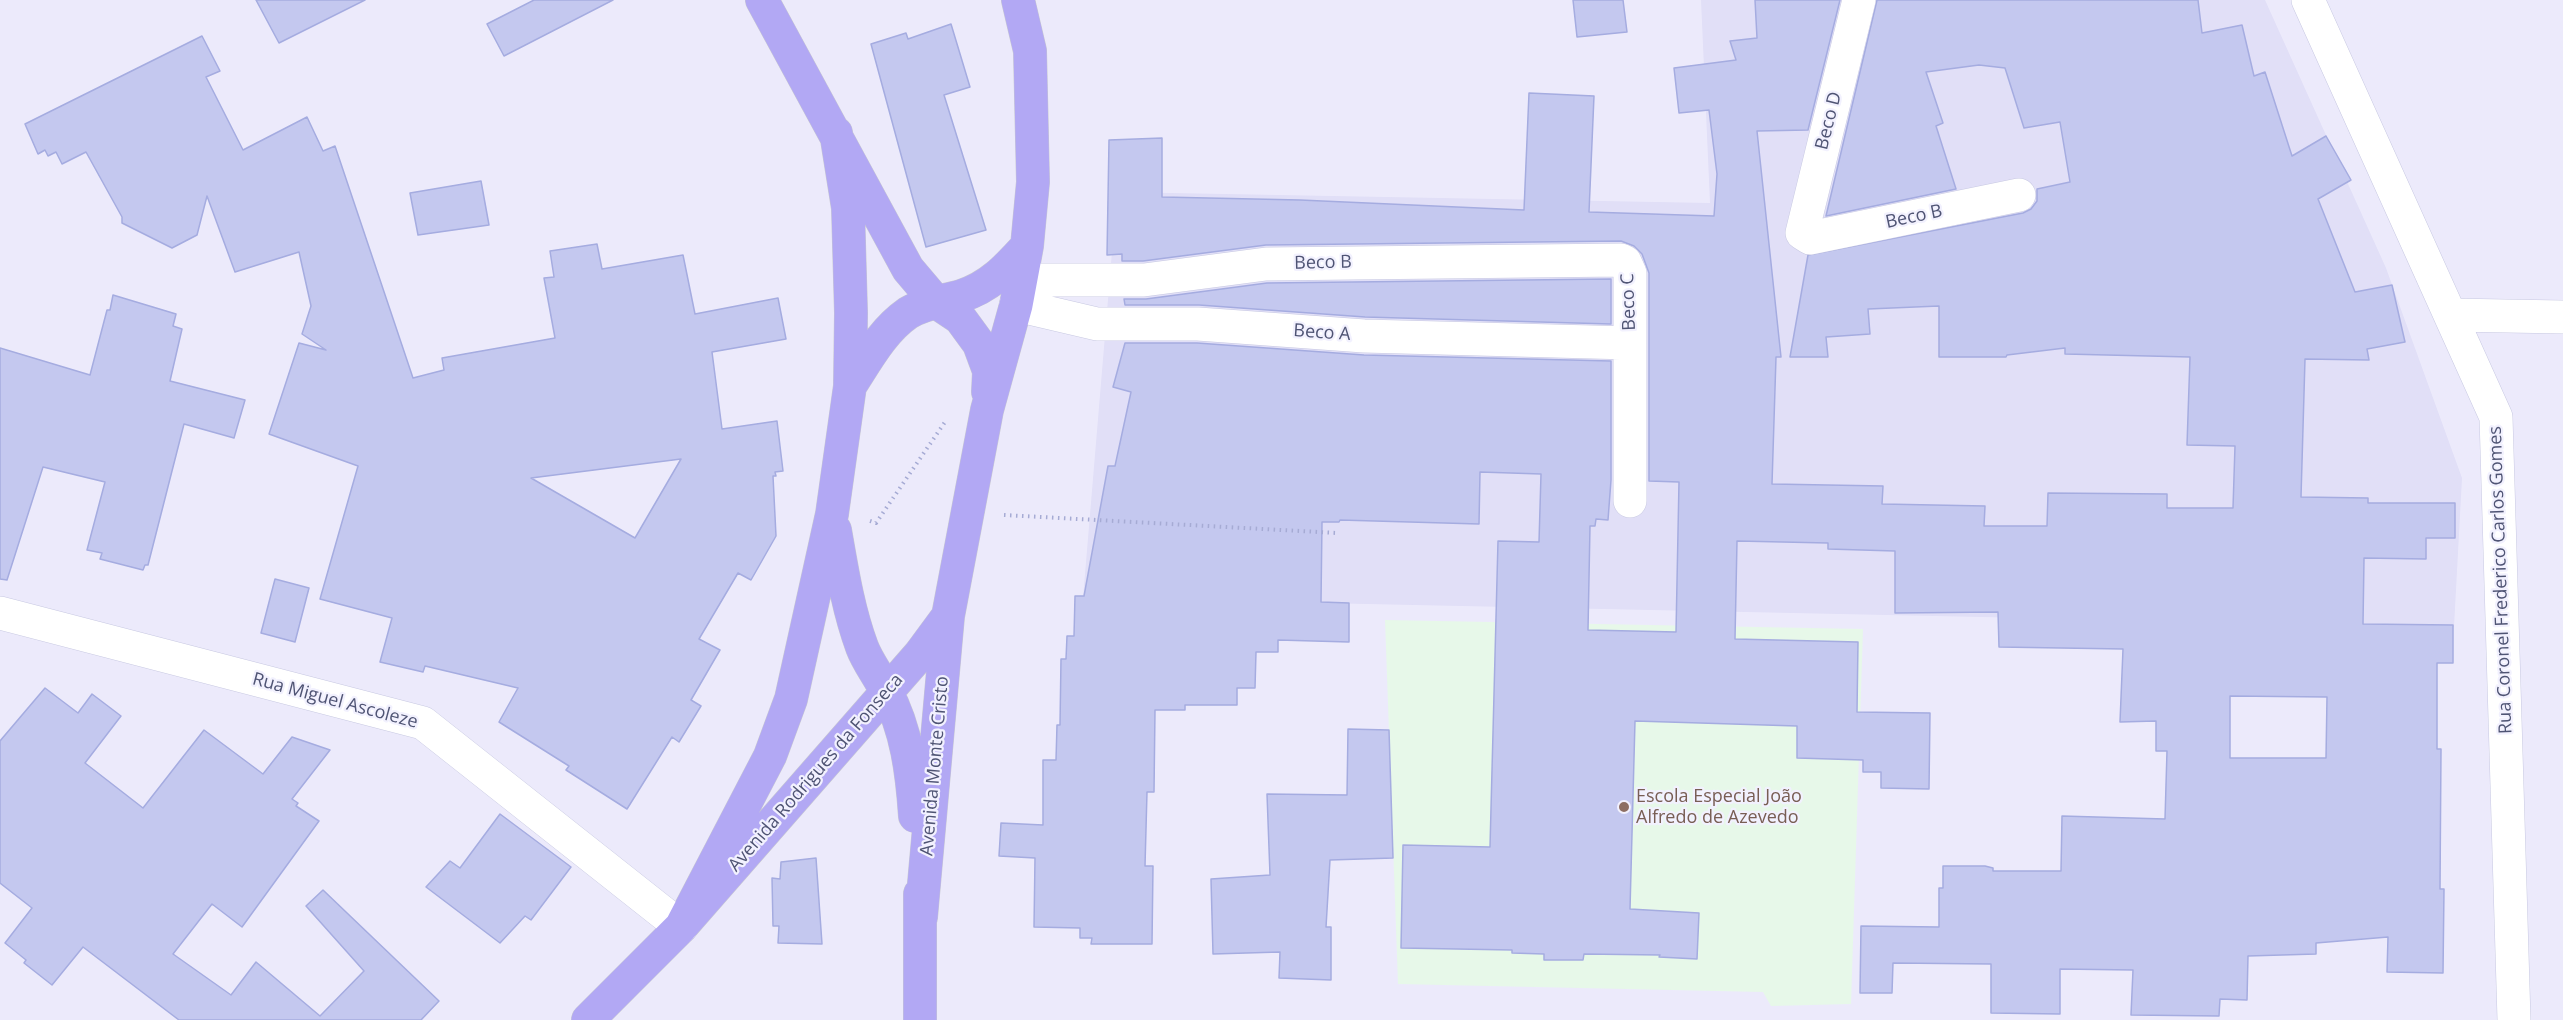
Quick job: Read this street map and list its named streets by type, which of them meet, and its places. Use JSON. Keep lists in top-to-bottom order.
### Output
{
  "streets": {
    "main road": ["Avenida Monte Cristo", "Avenida Rodrigues da Fonseca"],
    "street": [
      "Beco D",
      "Beco B",
      "Beco C",
      "Beco A",
      "Rua Coronel Frederico Carlos Gomes",
      "Rua Miguel Ascoleze"
    ]
  },
  "crossings": [
    ["Beco D", "Beco B"],
    ["Beco B", "Beco C"],
    ["Beco B", "Beco A"],
    ["Beco C", "Beco A"],
    ["Rua Miguel Ascoleze", "Avenida Rodrigues da Fonseca"],
    ["Avenida Monte Cristo", "Avenida Rodrigues da Fonseca"]
  ],
  "places": ["Escola Especial João Alfredo de Azevedo"]
}
